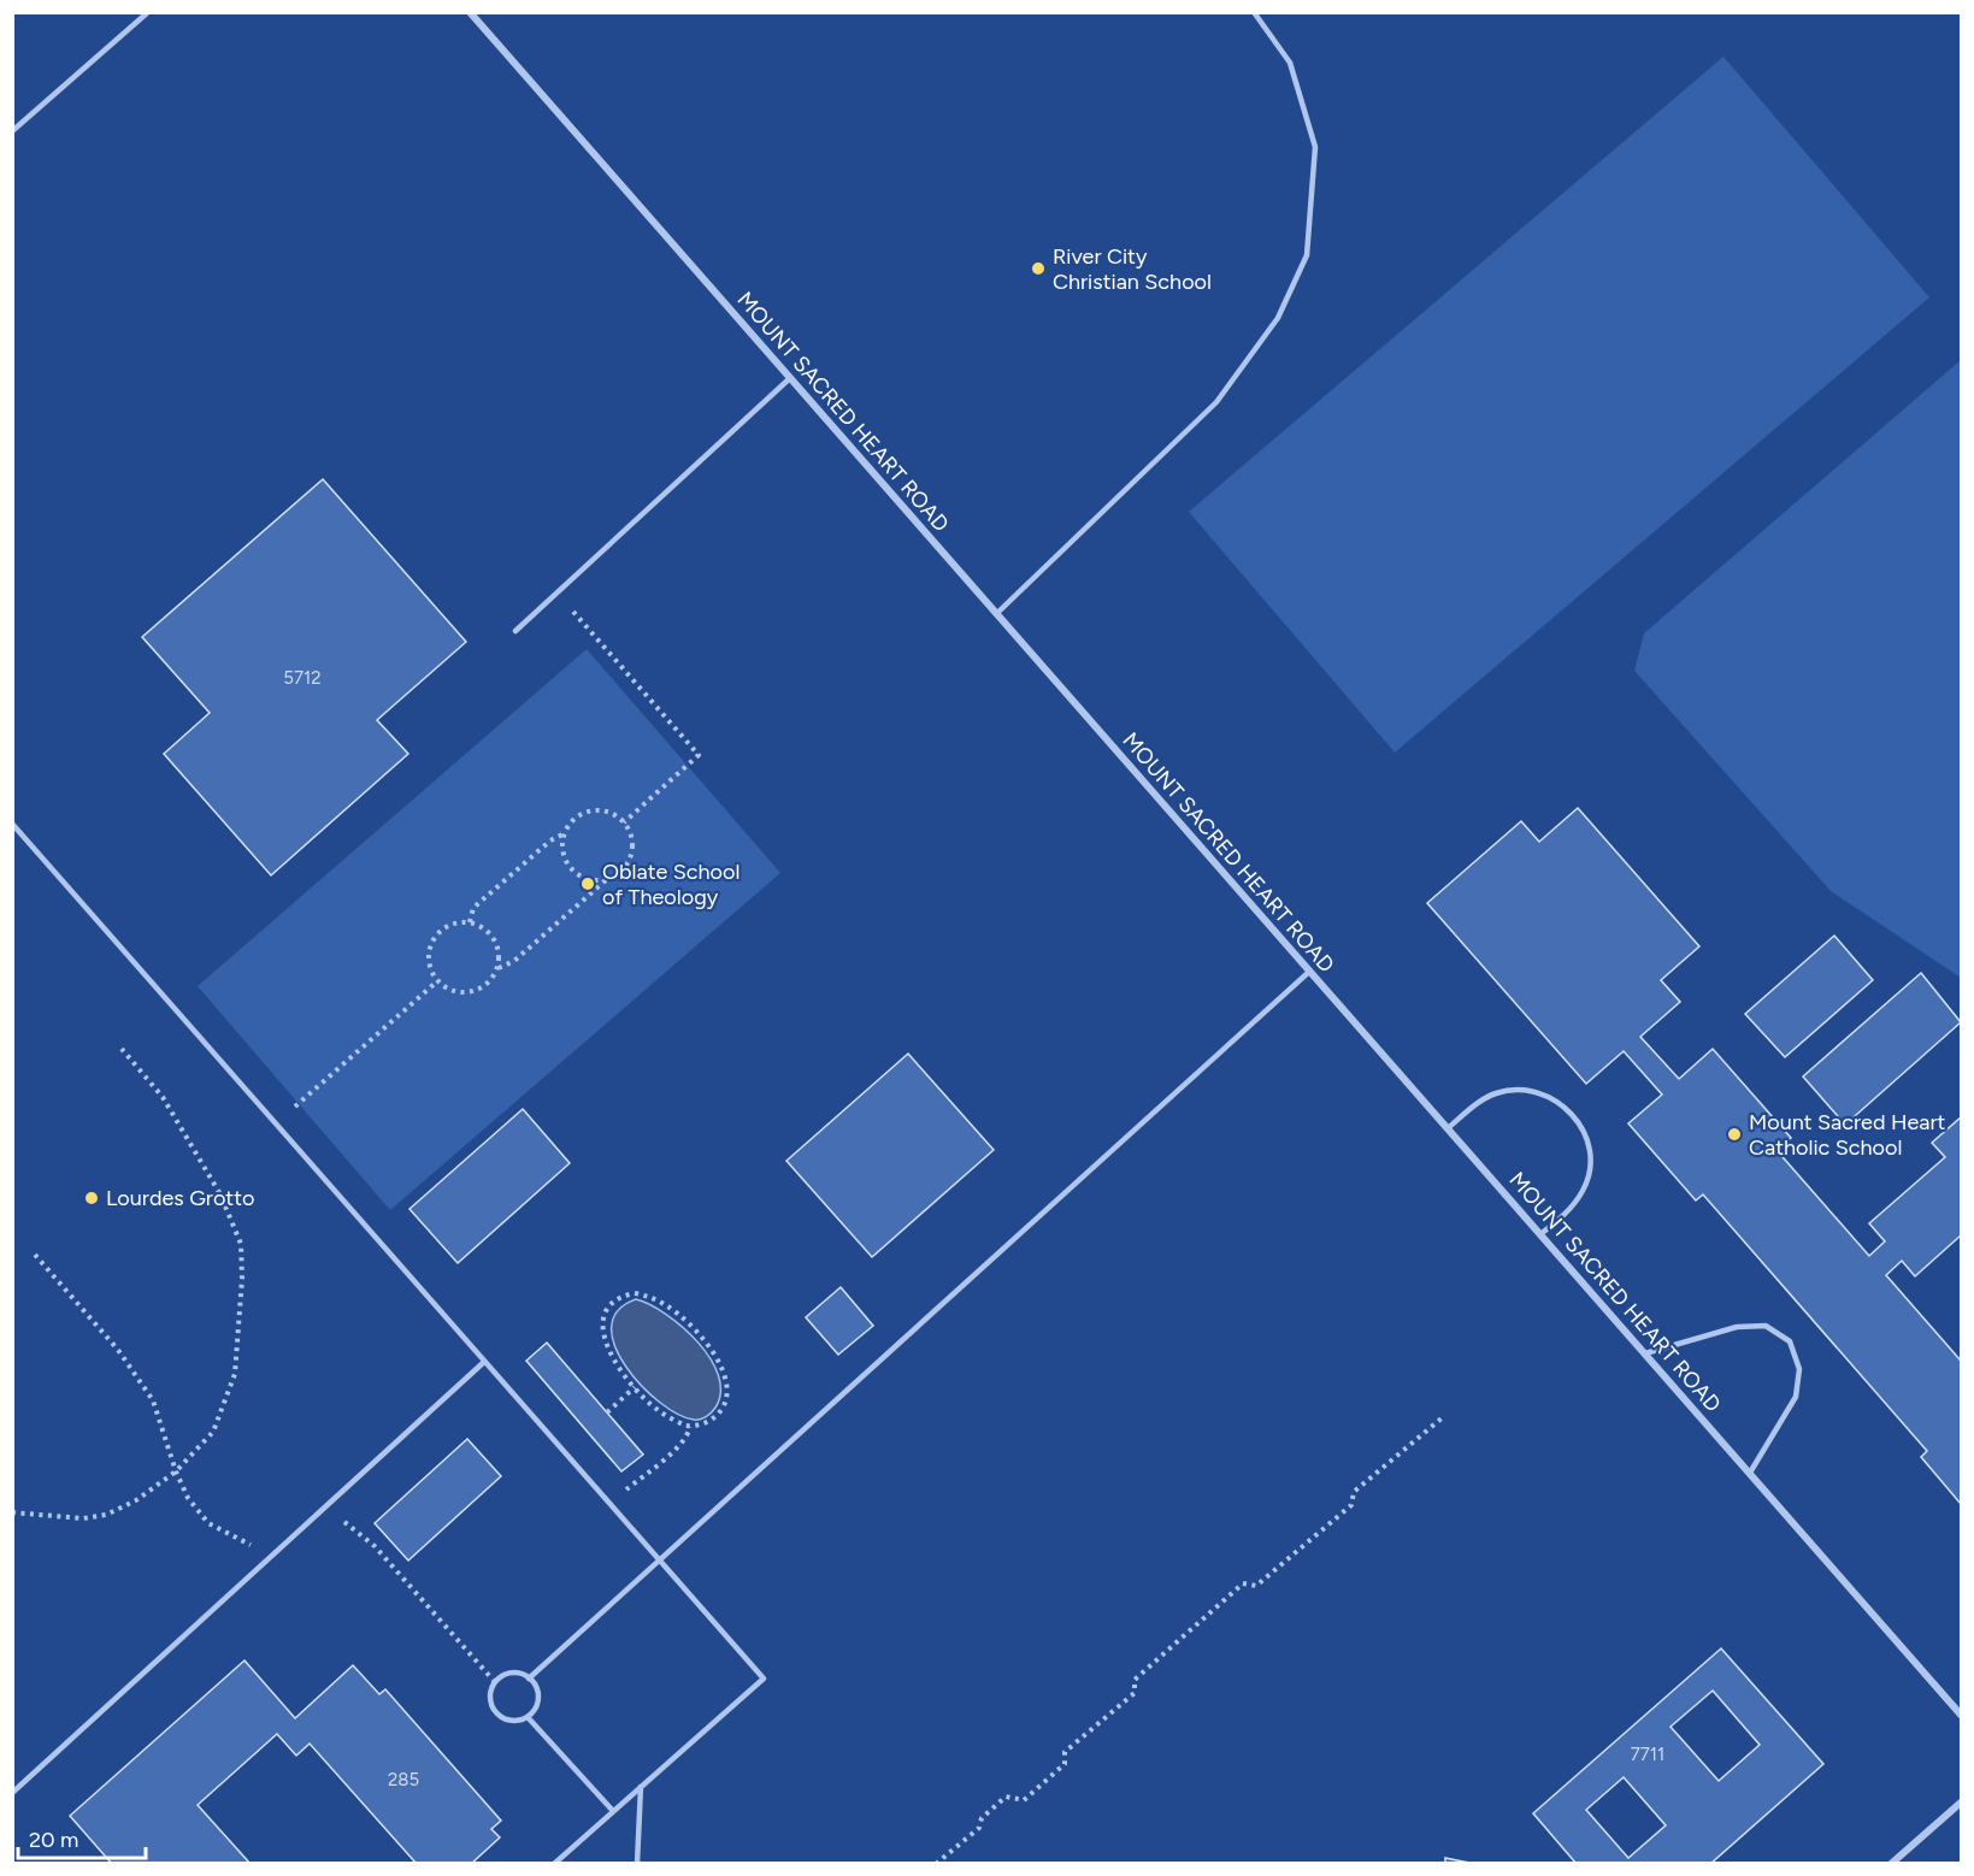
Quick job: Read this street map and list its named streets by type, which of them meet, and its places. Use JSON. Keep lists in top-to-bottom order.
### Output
{
  "streets": {
    "street": ["MOUNT SACRED HEART ROAD"]
  },
  "places": [
    "River City Christian School",
    "Oblate School of Theology",
    "Mount Sacred Heart Catholic School",
    "Lourdes Grotto"
  ],
  "house_numbers": ["5712", "7711", "285"],
  "scale_bar": "20 m"
}
